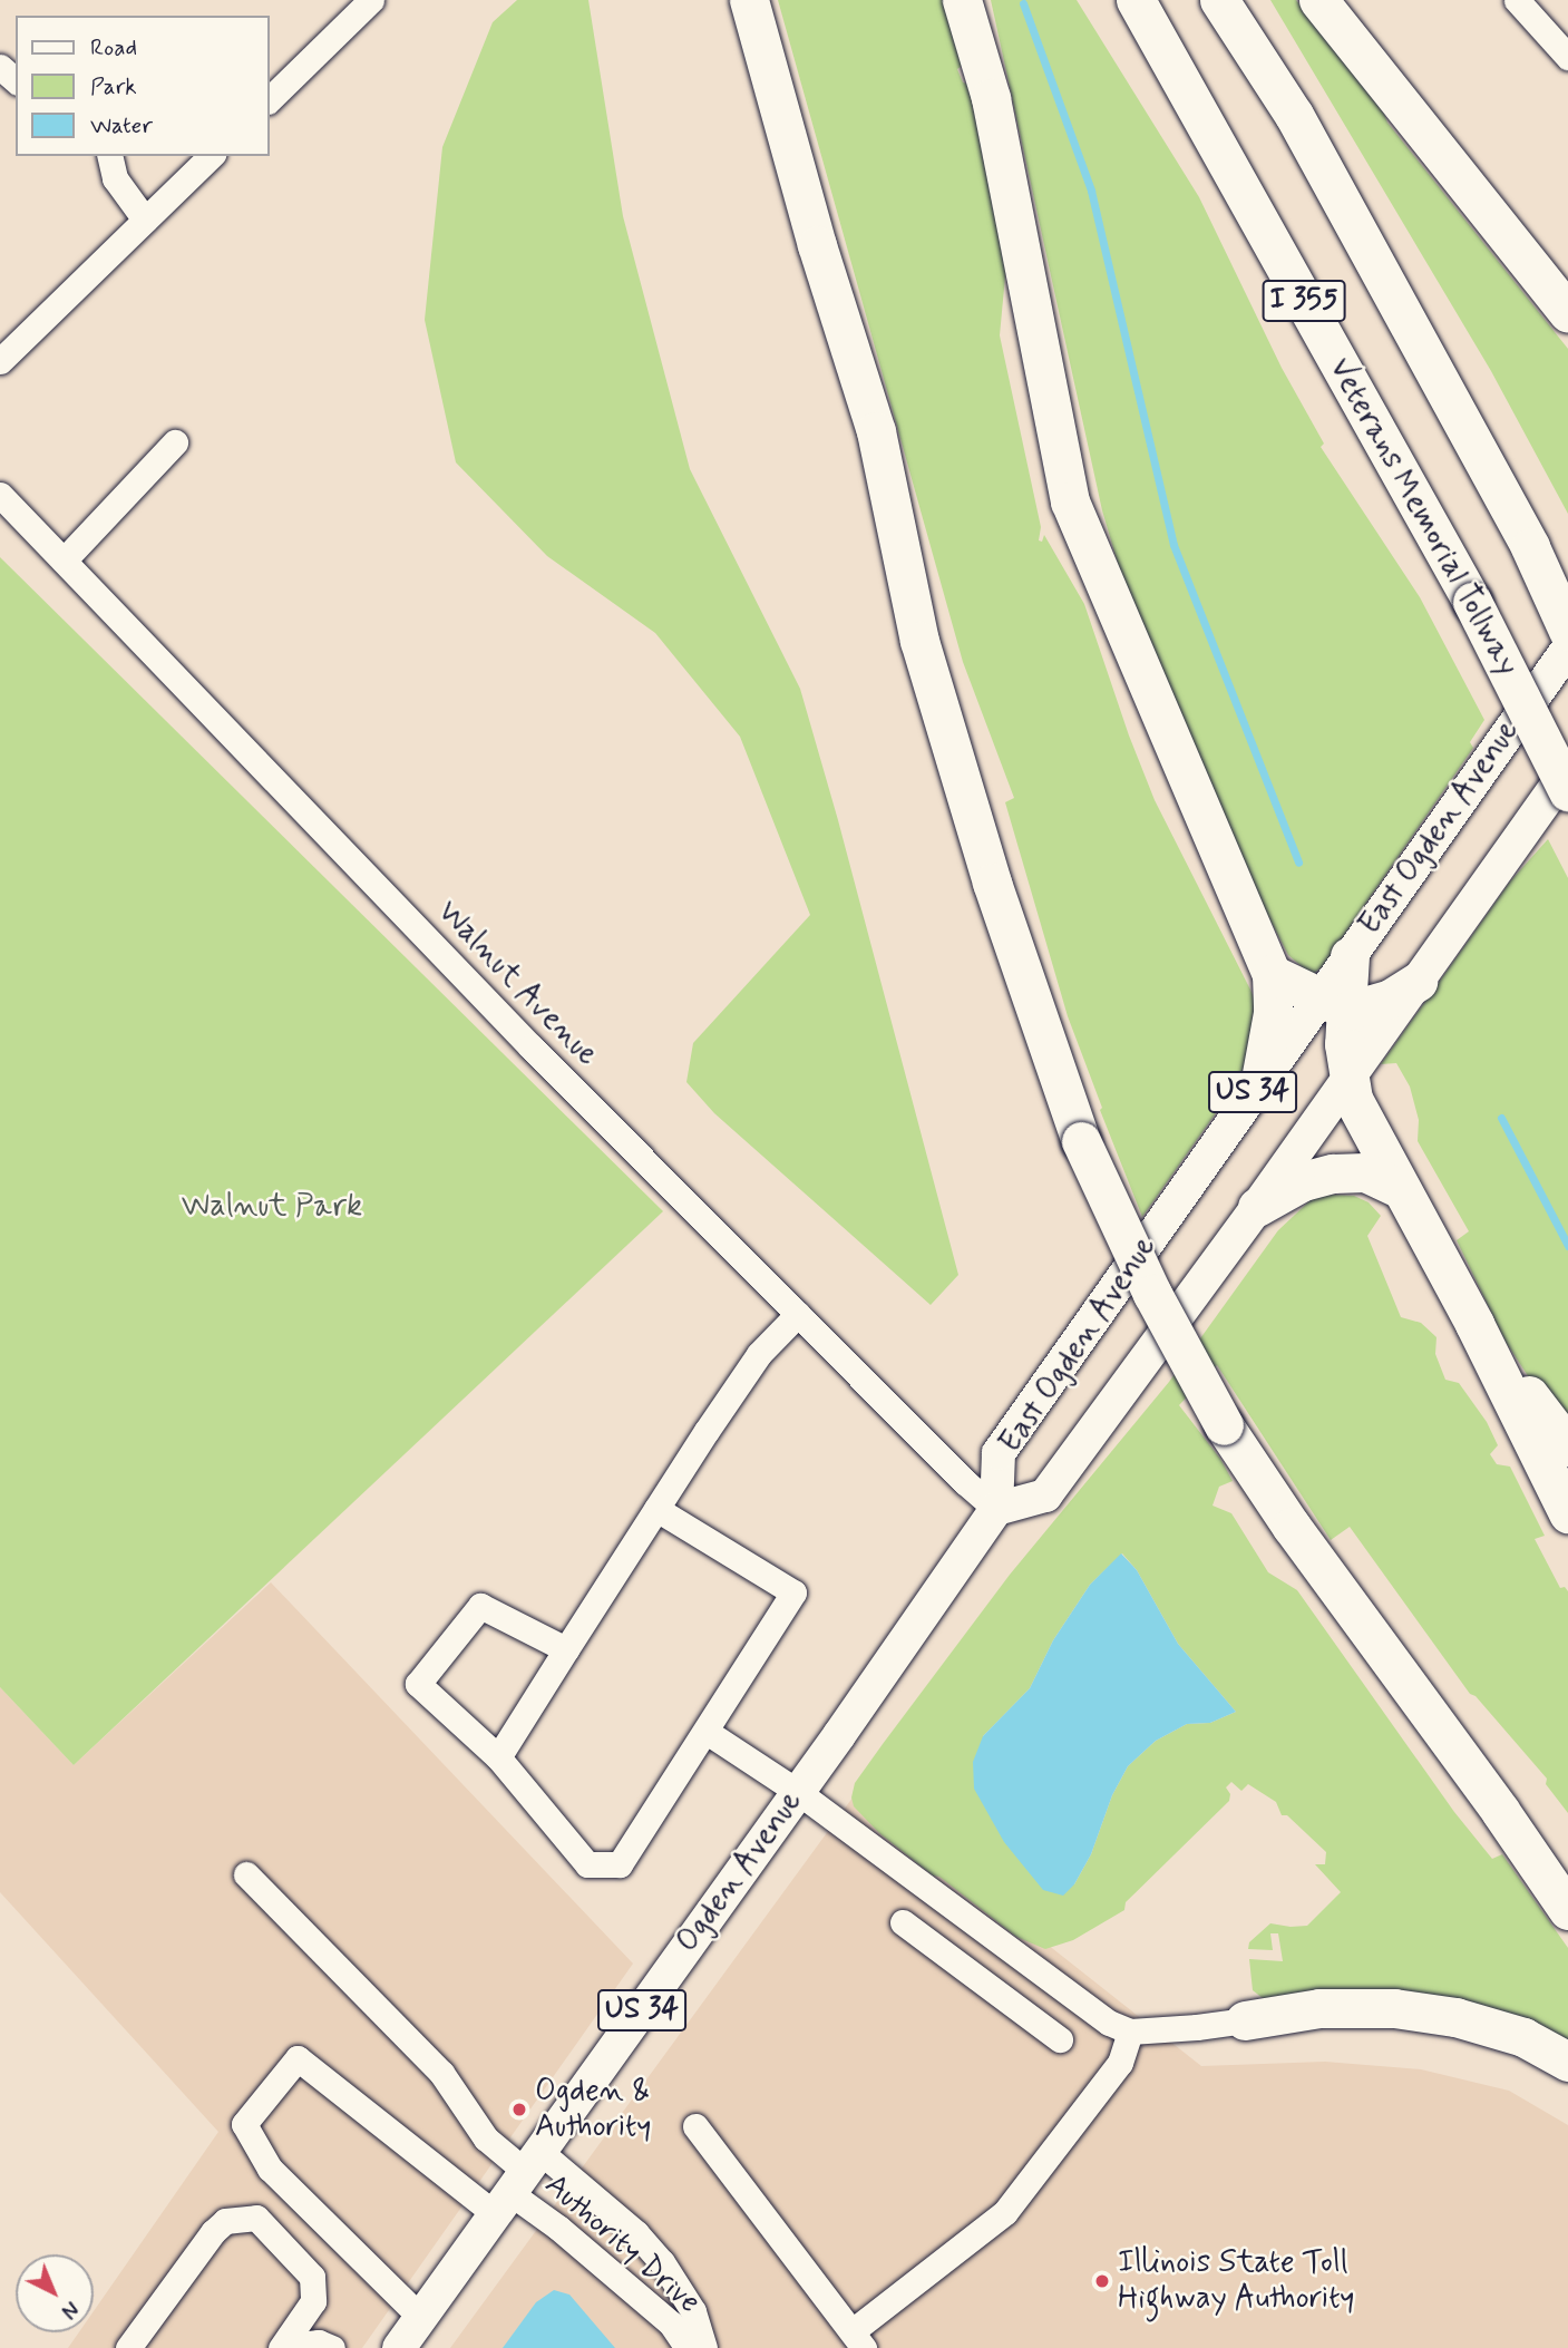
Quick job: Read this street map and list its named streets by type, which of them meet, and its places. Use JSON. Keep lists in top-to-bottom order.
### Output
{
  "streets": {
    "highway": ["I 355", "Veterans Memorial Tollway"],
    "main road": ["East Ogden Avenue", "US 34", "Ogden Avenue"],
    "street": ["Walnut Avenue", "Authority Drive"]
  },
  "crossings": [
    ["East Ogden Avenue", "Walnut Avenue"],
    ["East Ogden Avenue", "Ogden Avenue"],
    ["Walnut Avenue", "Ogden Avenue"],
    ["Ogden Avenue", "Authority Drive"]
  ],
  "parks": ["Walnut Park"],
  "places": ["Ogden & Authority", "Illinois State Toll Highway Authority"],
  "legend": ["Road", "Park", "Water"],
  "north": "bottom right"
}
